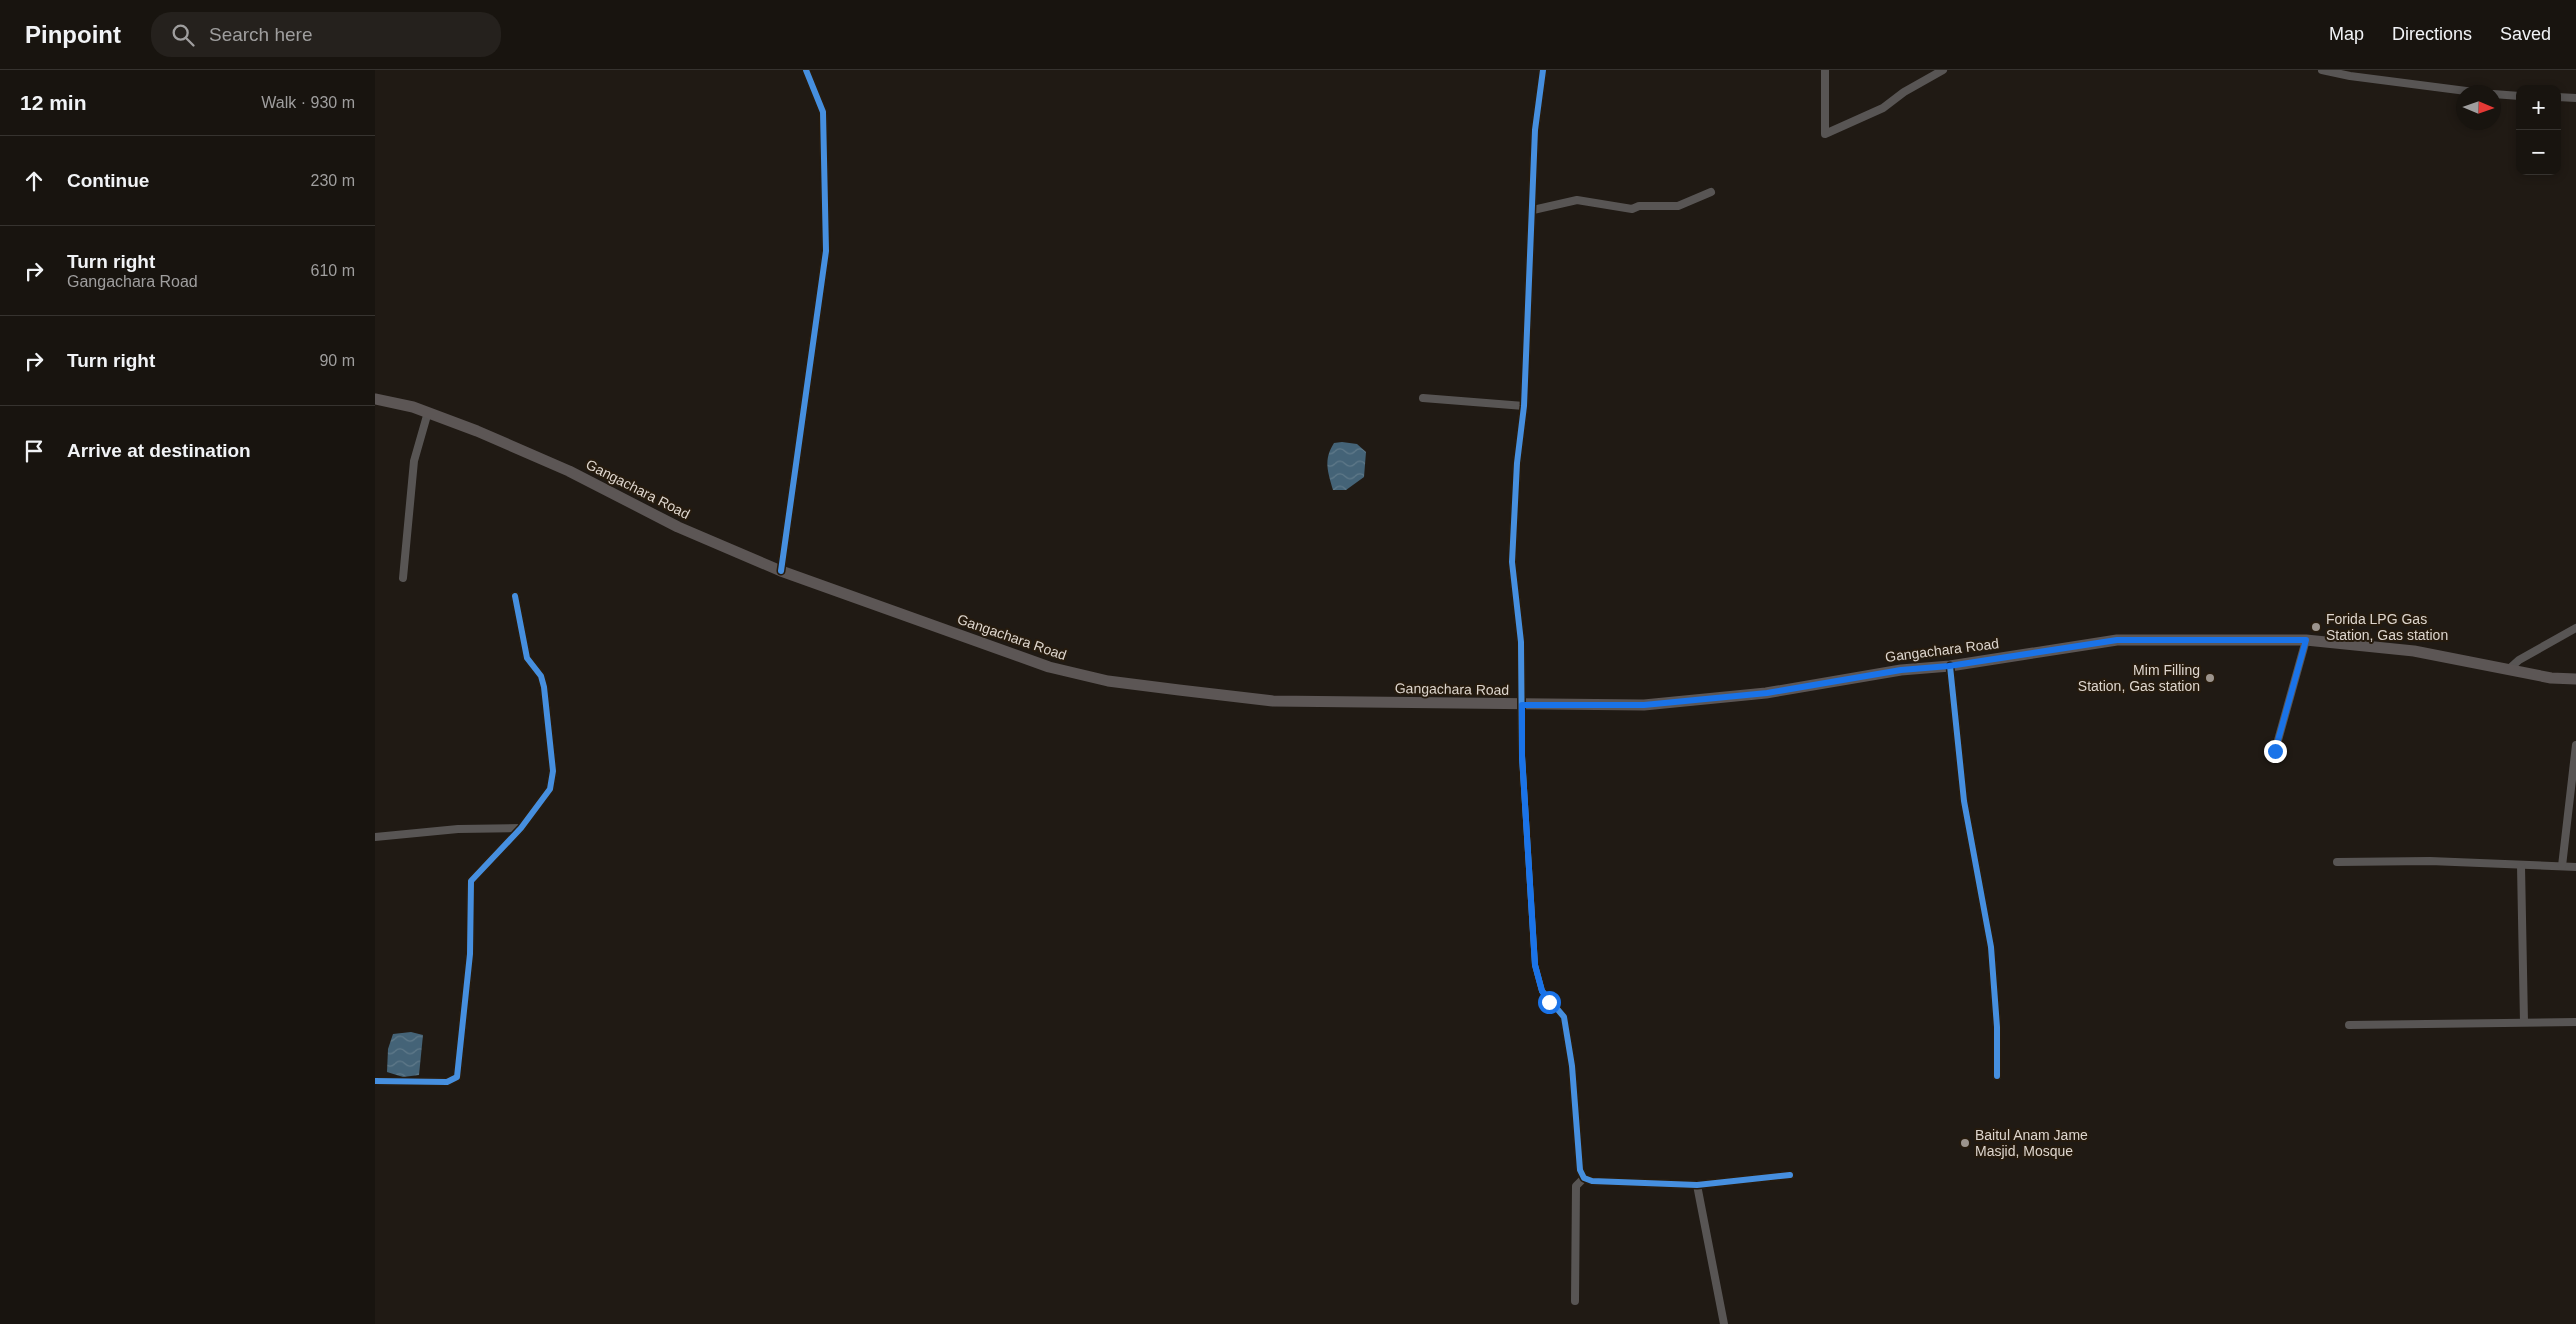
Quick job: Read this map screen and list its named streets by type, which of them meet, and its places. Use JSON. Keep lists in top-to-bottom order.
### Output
{
  "streets": {
    "main road": ["Gangachara Road"]
  },
  "places": ["Forida LPG Gas Station, Gas station", "Mim Filling Station, Gas station", "Baitul Anam Jame Masjid, Mosque"],
  "north": "right",
  "page": {
    "header": "Pinpoint",
    "search": "Search here",
    "nav": ["Map", "Directions", "Saved"],
    "heading": ["12 min", "Walk · 930 m"],
    "map_buttons": ["+", "−"],
    "list": [
      ["Continue", "230 m"],
      ["Turn right", "Gangachara Road", "610 m"],
      ["Turn right", "90 m"],
      "Arrive at destination"
    ]
  }
}
